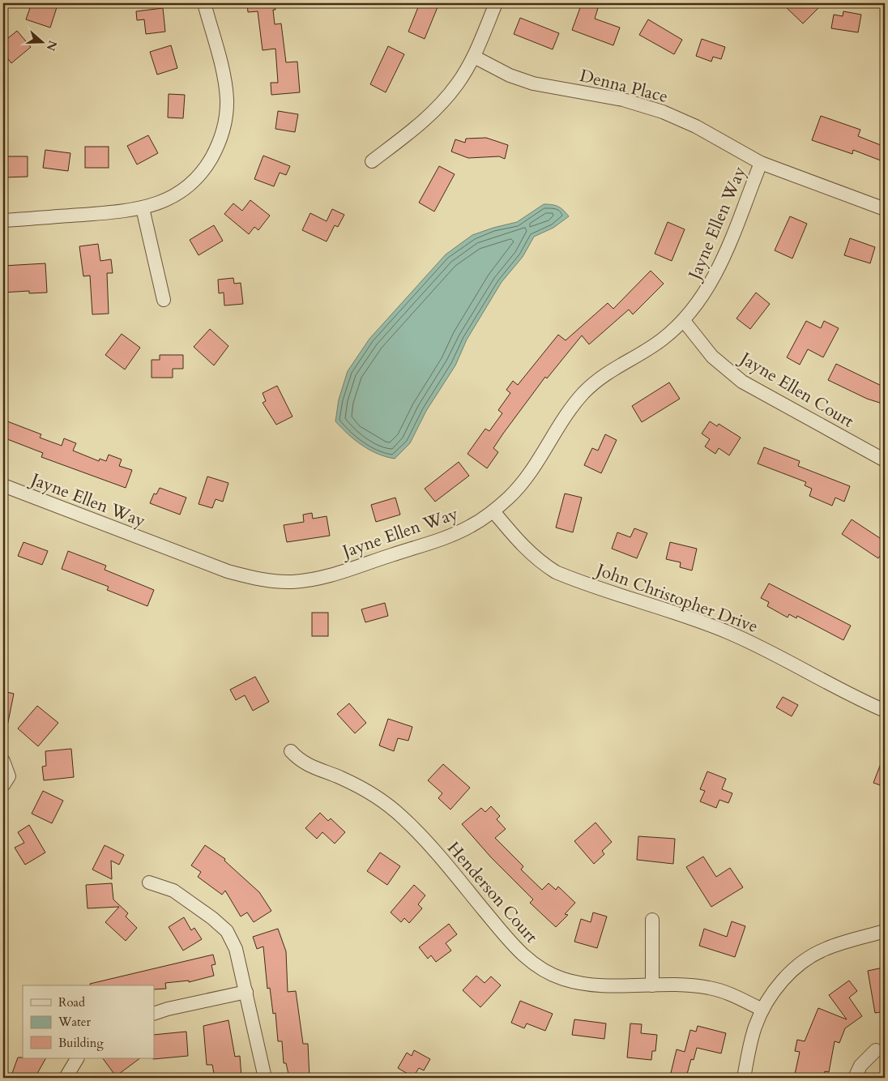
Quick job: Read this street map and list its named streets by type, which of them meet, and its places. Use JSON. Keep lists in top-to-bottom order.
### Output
{
  "streets": {
    "street": [
      "Denna Place",
      "Jayne Ellen Way",
      "Jayne Ellen Court",
      "John Christopher Drive",
      "Henderson Court"
    ]
  },
  "crossings": [
    ["Denna Place", "Jayne Ellen Way"],
    ["Jayne Ellen Way", "Jayne Ellen Court"],
    ["Jayne Ellen Way", "John Christopher Drive"]
  ],
  "legend": ["Road", "Water", "Building"],
  "north": "right"
}
